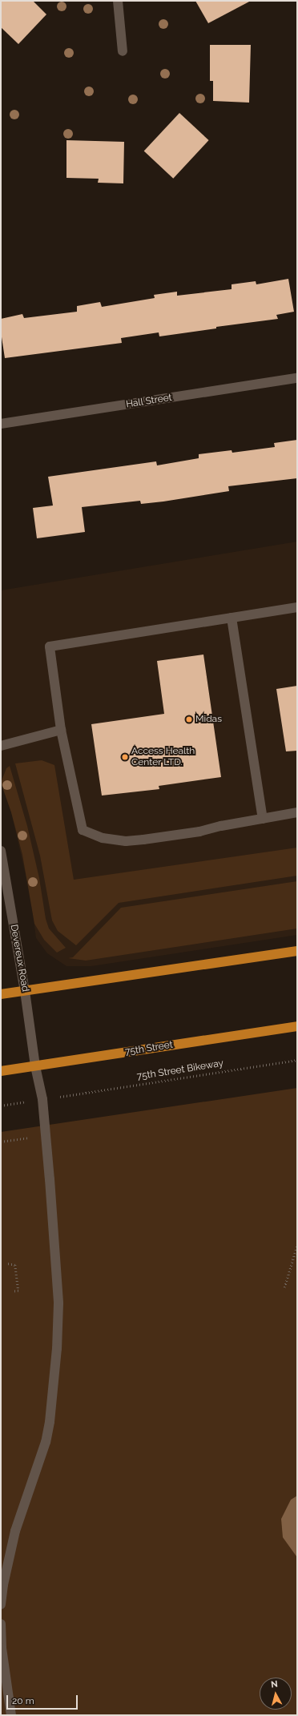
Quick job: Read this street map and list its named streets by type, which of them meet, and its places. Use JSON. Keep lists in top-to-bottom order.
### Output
{
  "streets": {
    "main road": ["75th Street"],
    "street": ["Hall Street", "Devereux Road"],
    "path": ["75th Street Bikeway"]
  },
  "crossings": [
    ["Devereux Road", "75th Street"]
  ],
  "places": ["Midas", "Access Health Center LTD."],
  "scale_bar": "20 m",
  "north": "top"
}
